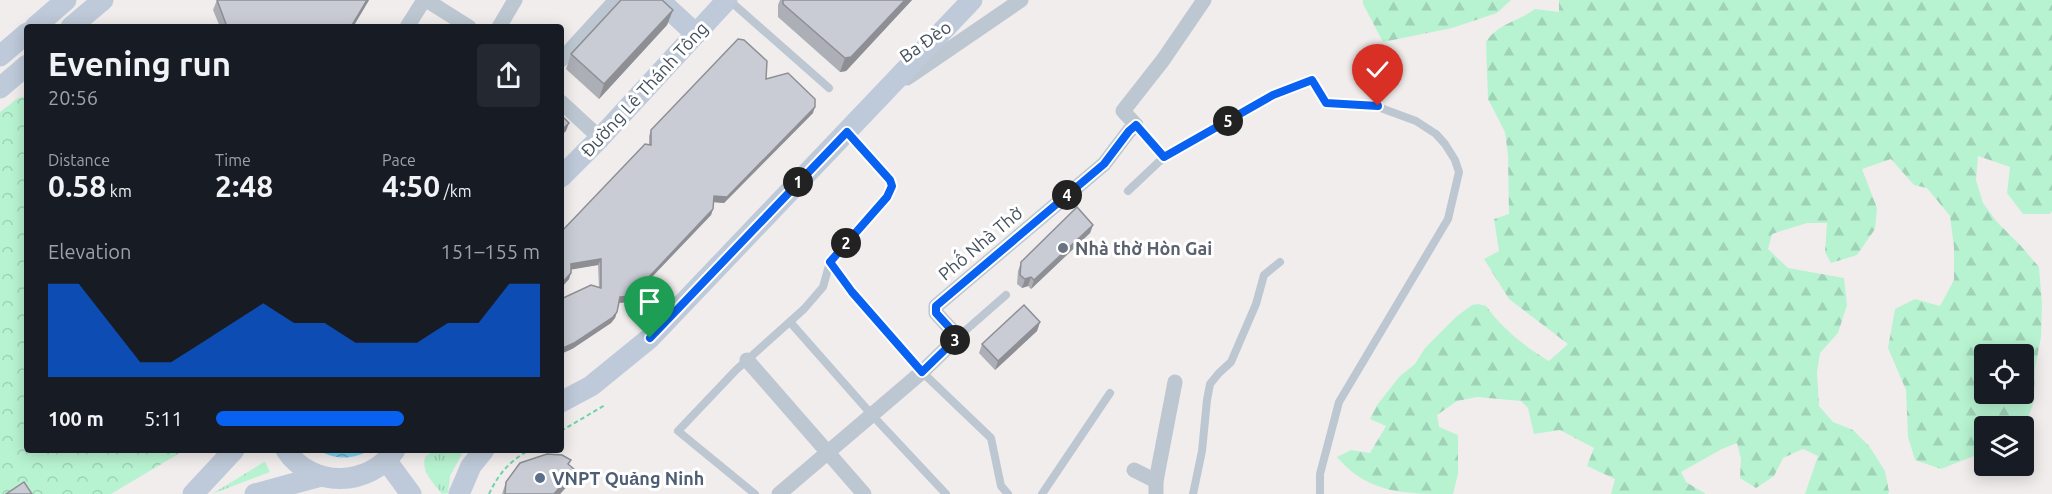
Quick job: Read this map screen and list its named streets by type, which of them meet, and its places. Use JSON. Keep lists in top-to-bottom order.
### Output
{
  "streets": {
    "street": ["Ba Đèo", "Đường Lê Thánh Tông", "Phố Nhà Thờ"]
  },
  "places": ["Nhà thờ Hòn Gai", "VNPT Quảng Ninh"],
  "page": {
    "heading": ["Evening run", "20:56"],
    "pins": [
      "5",
      "1",
      "4",
      "2",
      "3"
    ],
    "stats": [
      ["Distance", "0.58 km"],
      ["Time", "2:48"],
      ["Pace", "4:50 /km"]
    ],
    "chart": ["Elevation", "151–155 m"],
    "list": [
      {
        "name": "100 m",
        "note": "5:11"
      }
    ]
  }
}
